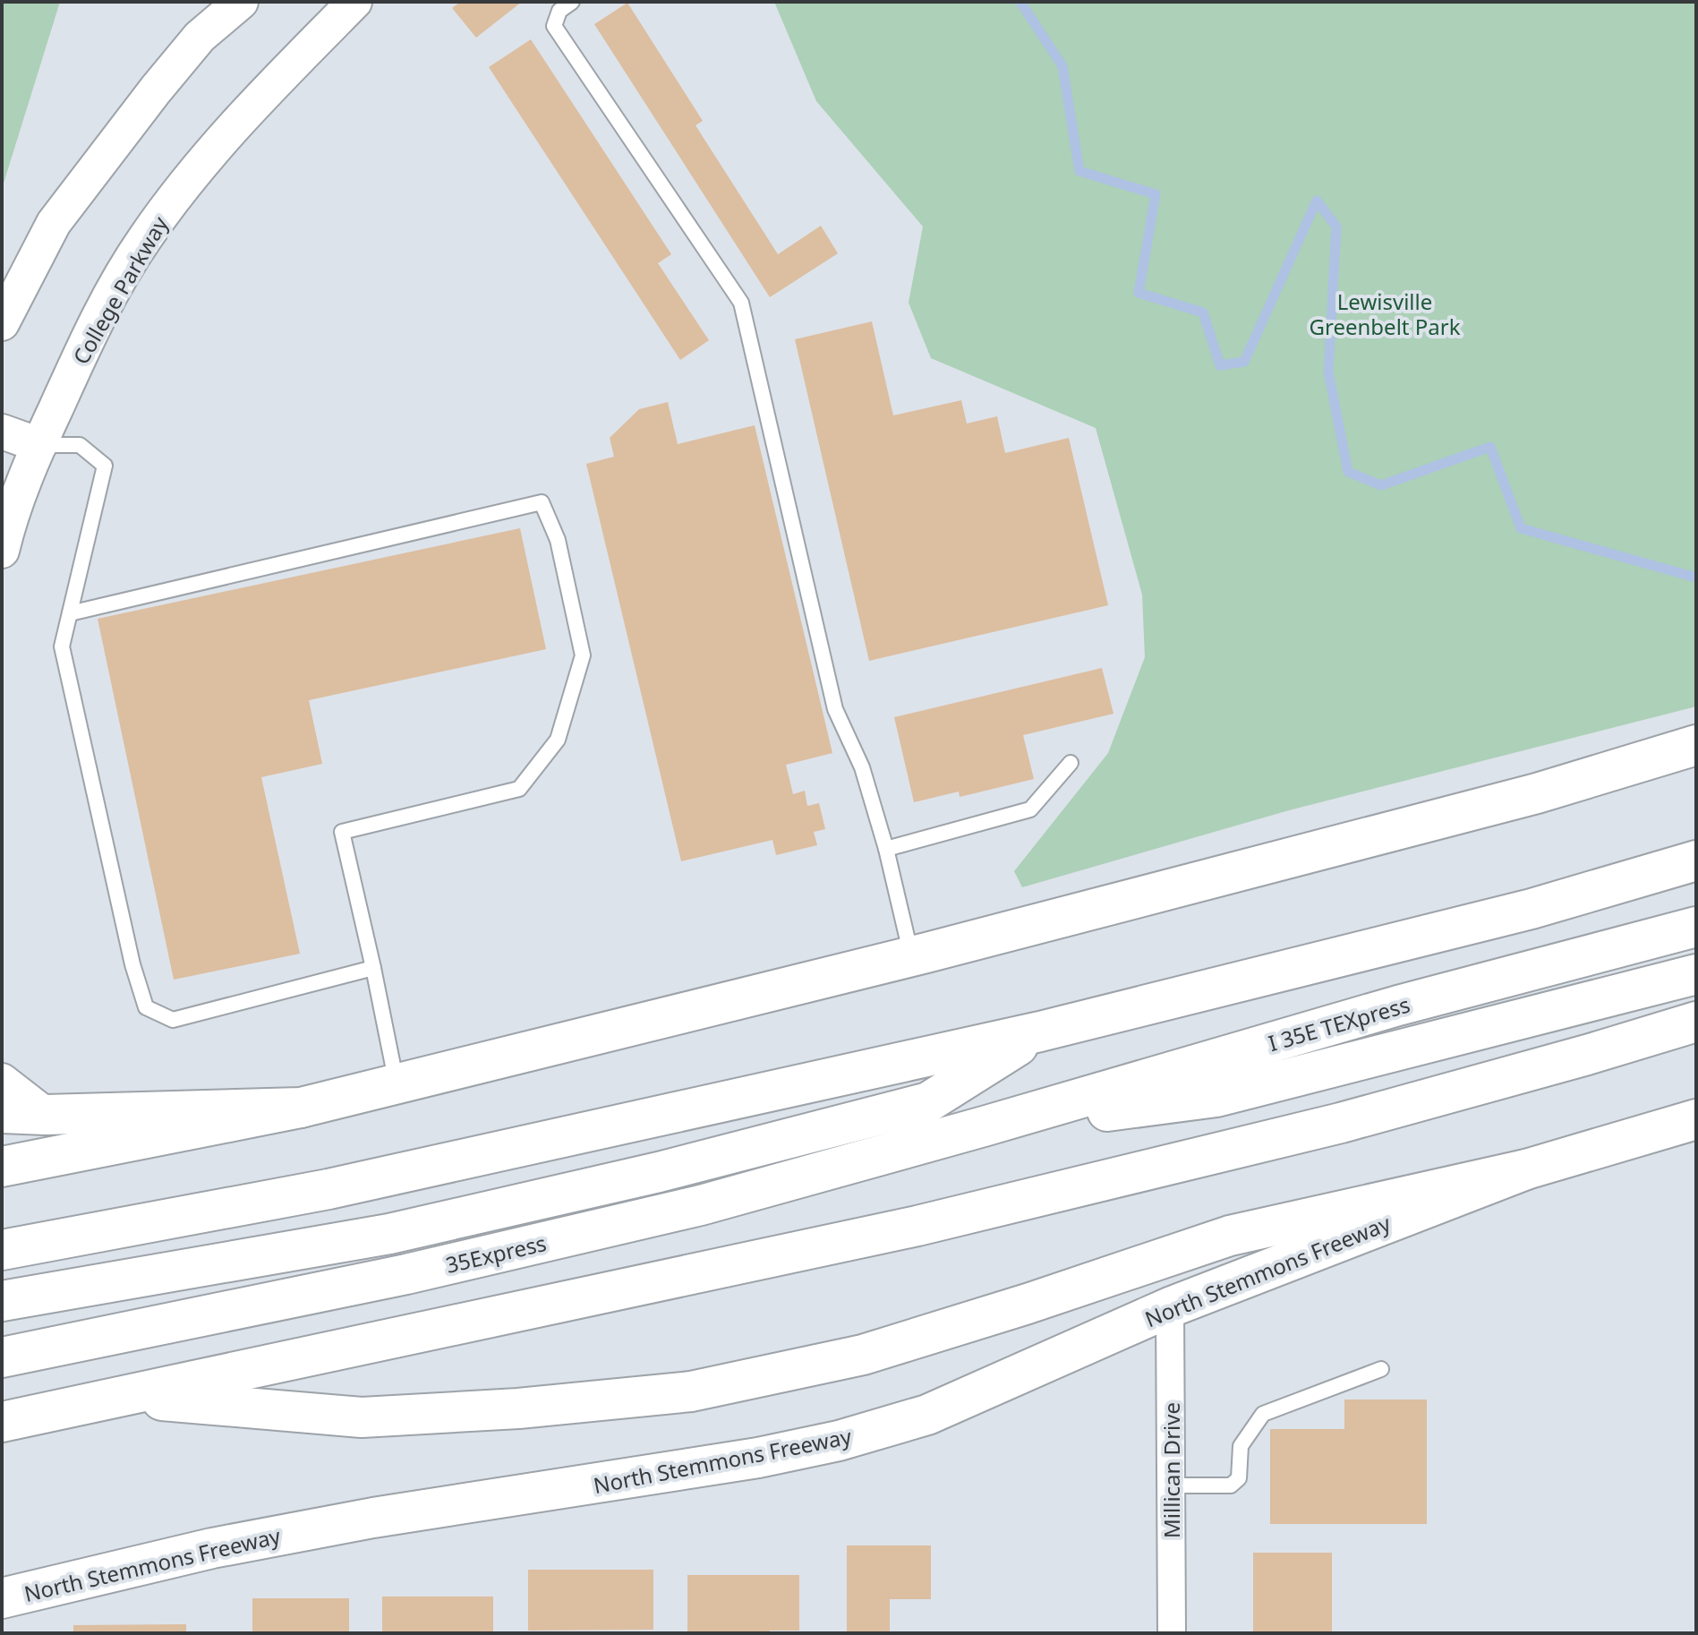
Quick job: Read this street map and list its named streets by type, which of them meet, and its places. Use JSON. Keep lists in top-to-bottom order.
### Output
{
  "streets": {
    "main road": ["I 35E TEXpress", "35Express", "North Stemmons Freeway"],
    "street": ["College Parkway", "Millican Drive"]
  },
  "crossings": [
    ["I 35E TEXpress", "35Express"],
    ["North Stemmons Freeway", "Millican Drive"]
  ],
  "parks": ["Lewisville Greenbelt Park"]
}
